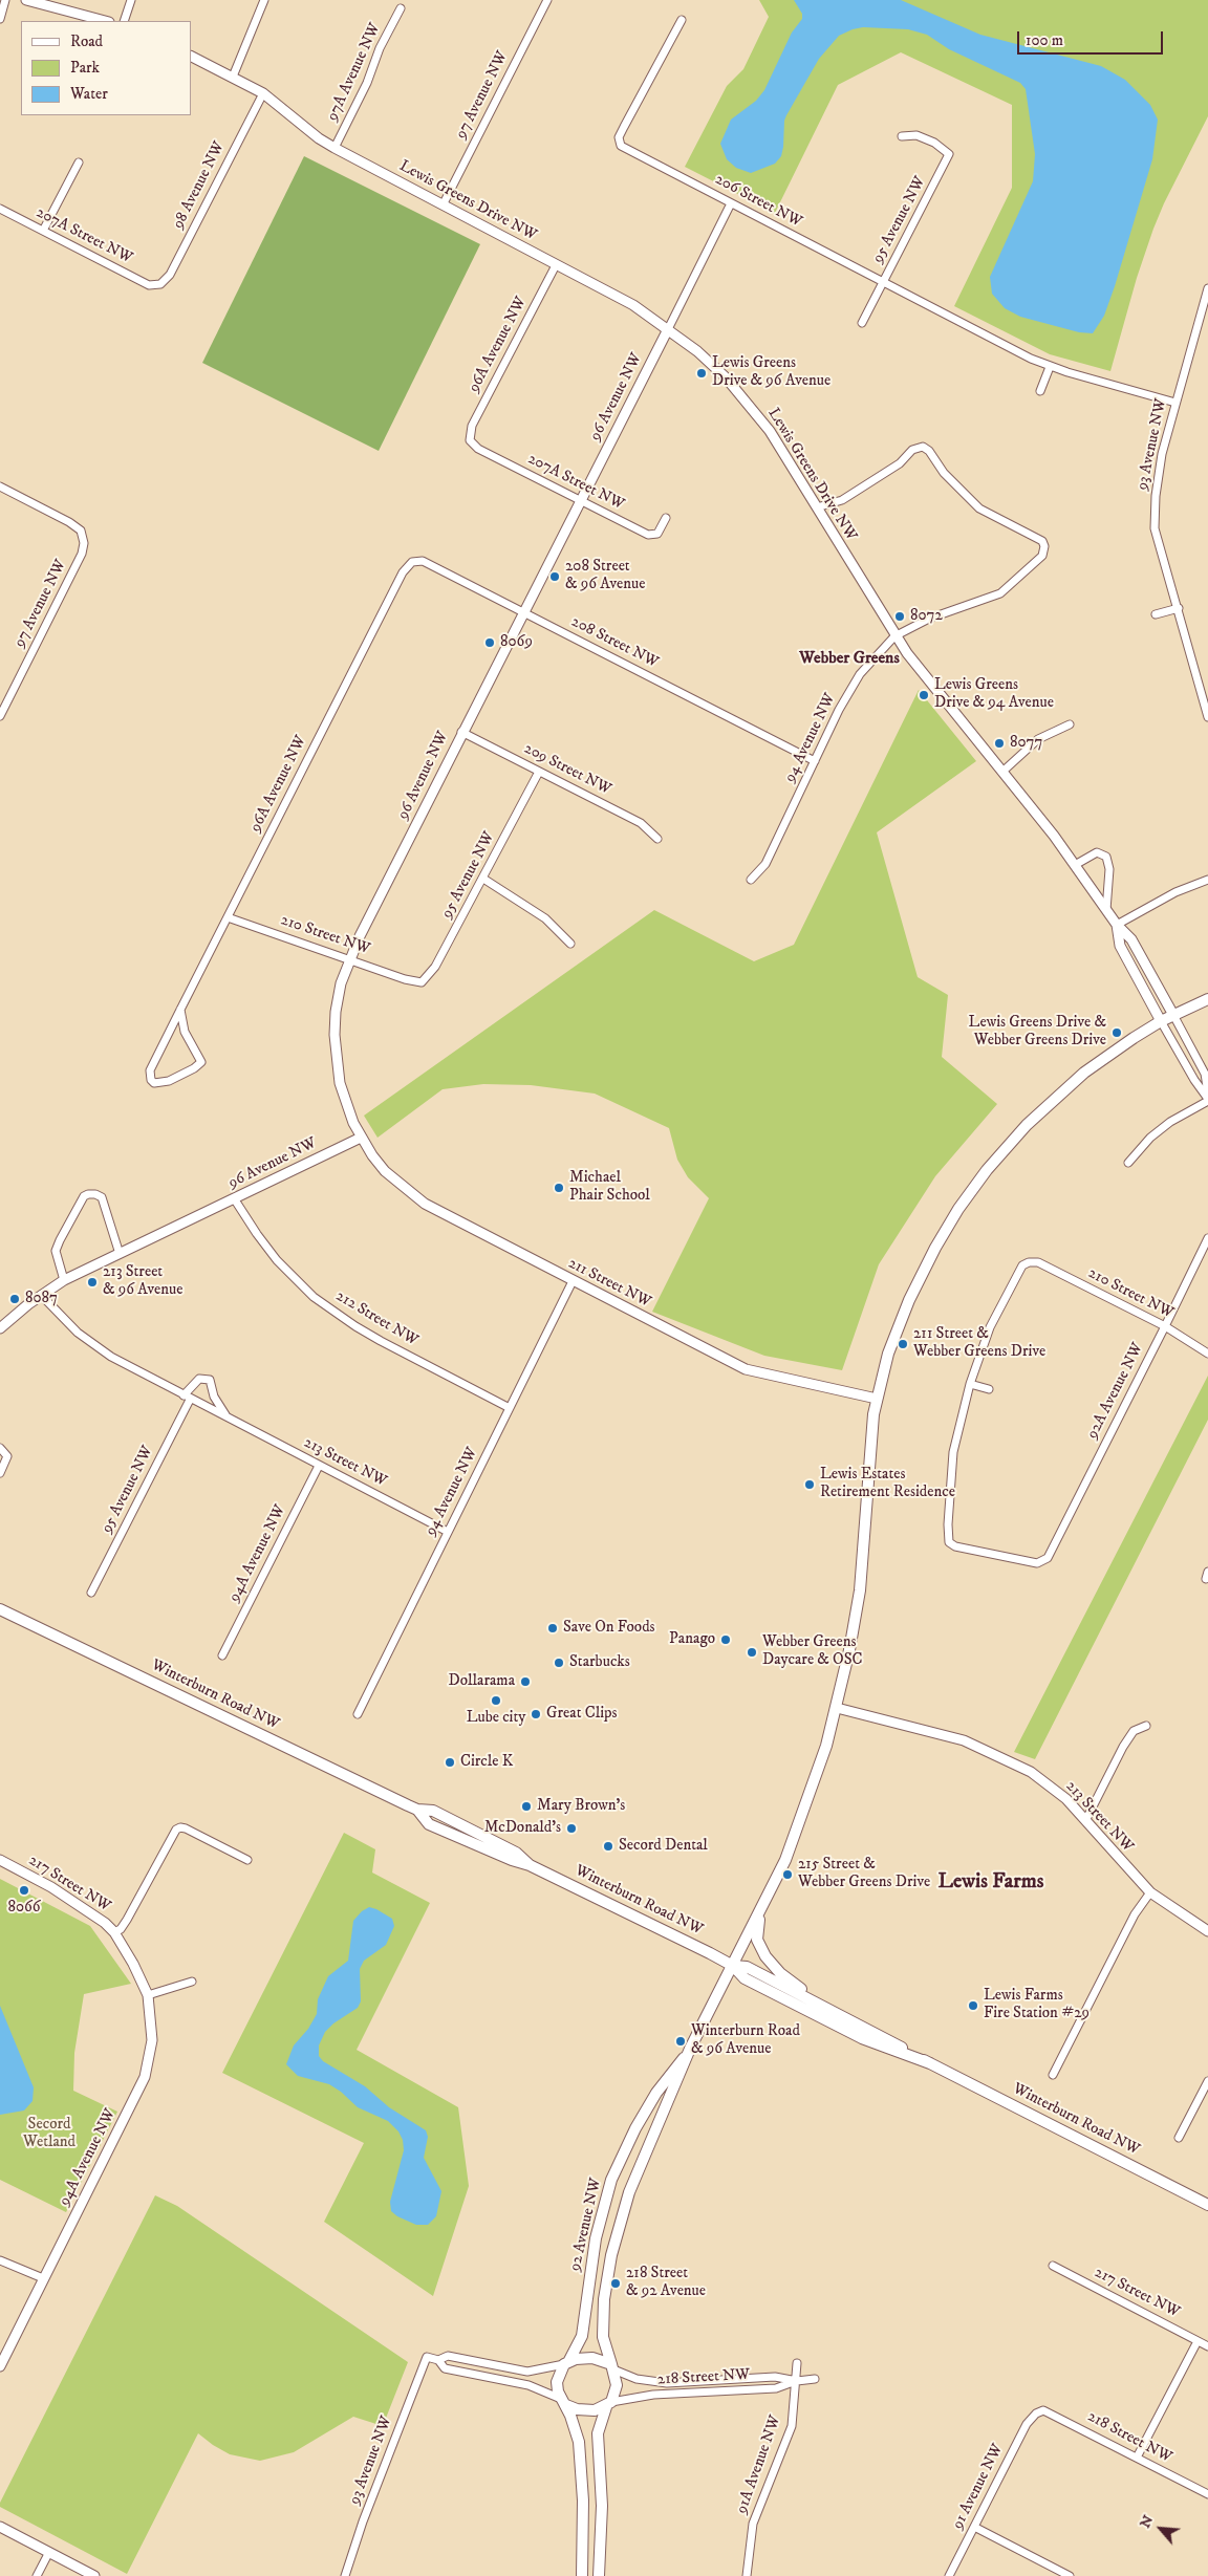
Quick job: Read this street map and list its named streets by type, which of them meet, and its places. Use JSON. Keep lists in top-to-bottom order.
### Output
{
  "streets": {
    "main road": ["Winterburn Road NW", "92 Avenue NW"],
    "street": [
      "97A Avenue NW",
      "97 Avenue NW",
      "98 Avenue NW",
      "Lewis Greens Drive NW",
      "206 Street NW",
      "95 Avenue NW",
      "207A Street NW",
      "96A Avenue NW",
      "96 Avenue NW",
      "93 Avenue NW",
      "208 Street NW",
      "94 Avenue NW",
      "209 Street NW",
      "210 Street NW",
      "211 Street NW",
      "212 Street NW",
      "92A Avenue NW",
      "213 Street NW",
      "94A Avenue NW",
      "217 Street NW",
      "218 Street NW",
      "91A Avenue NW",
      "91 Avenue NW"
    ]
  },
  "crossings": [
    ["97A Avenue NW", "Lewis Greens Drive NW"],
    ["97 Avenue NW", "Lewis Greens Drive NW"],
    ["98 Avenue NW", "Lewis Greens Drive NW"],
    ["98 Avenue NW", "207A Street NW"],
    ["Lewis Greens Drive NW", "96A Avenue NW"],
    ["Lewis Greens Drive NW", "96 Avenue NW"],
    ["Lewis Greens Drive NW", "94 Avenue NW"],
    ["Lewis Greens Drive NW", "92 Avenue NW"],
    ["206 Street NW", "95 Avenue NW"],
    ["206 Street NW", "96 Avenue NW"],
    ["206 Street NW", "93 Avenue NW"],
    ["95 Avenue NW", "209 Street NW"],
    ["95 Avenue NW", "210 Street NW"],
    ["95 Avenue NW", "213 Street NW"],
    ["207A Street NW", "96A Avenue NW"],
    ["207A Street NW", "96 Avenue NW"],
    ["96A Avenue NW", "208 Street NW"],
    ["96A Avenue NW", "210 Street NW"],
    ["96 Avenue NW", "208 Street NW"],
    ["96 Avenue NW", "209 Street NW"],
    ["96 Avenue NW", "210 Street NW"],
    ["96 Avenue NW", "211 Street NW"],
    ["96 Avenue NW", "212 Street NW"],
    ["96 Avenue NW", "213 Street NW"],
    ["208 Street NW", "94 Avenue NW"],
    ["94 Avenue NW", "211 Street NW"],
    ["94 Avenue NW", "212 Street NW"],
    ["94 Avenue NW", "213 Street NW"],
    ["210 Street NW", "92A Avenue NW"],
    ["211 Street NW", "92 Avenue NW"],
    ["213 Street NW", "94A Avenue NW"],
    ["213 Street NW", "92 Avenue NW"],
    ["94A Avenue NW", "217 Street NW"],
    ["Winterburn Road NW", "92 Avenue NW"],
    ["92 Avenue NW", "218 Street NW"],
    ["218 Street NW", "91A Avenue NW"],
    ["218 Street NW", "91 Avenue NW"]
  ],
  "districts": ["Webber Greens", "Lewis Farms"],
  "parks": ["Secord Wetland"],
  "places": [
    "Lewis Greens Drive & 96 Avenue",
    "208 Street & 96 Avenue",
    "8072",
    "8069",
    "Lewis Greens Drive & 94 Avenue",
    "8077",
    "Lewis Greens Drive & Webber Greens Drive",
    "Michael Phair School",
    "213 Street & 96 Avenue",
    "8087",
    "211 Street & Webber Greens Drive",
    "Lewis Estates Retirement Residence",
    "Save On Foods",
    "Panago",
    "Webber Greens Daycare & OSC",
    "Starbucks",
    "Dollarama",
    "Lube city",
    "Great Clips",
    "Circle K",
    "Mary Brown's",
    "McDonald's",
    "Secord Dental",
    "215 Street & Webber Greens Drive",
    "8066",
    "Lewis Farms Fire Station #29",
    "Winterburn Road & 96 Avenue",
    "218 Street & 92 Avenue"
  ],
  "legend": ["Road", "Park", "Water"],
  "scale_bar": "100 m",
  "north": "top left"
}
